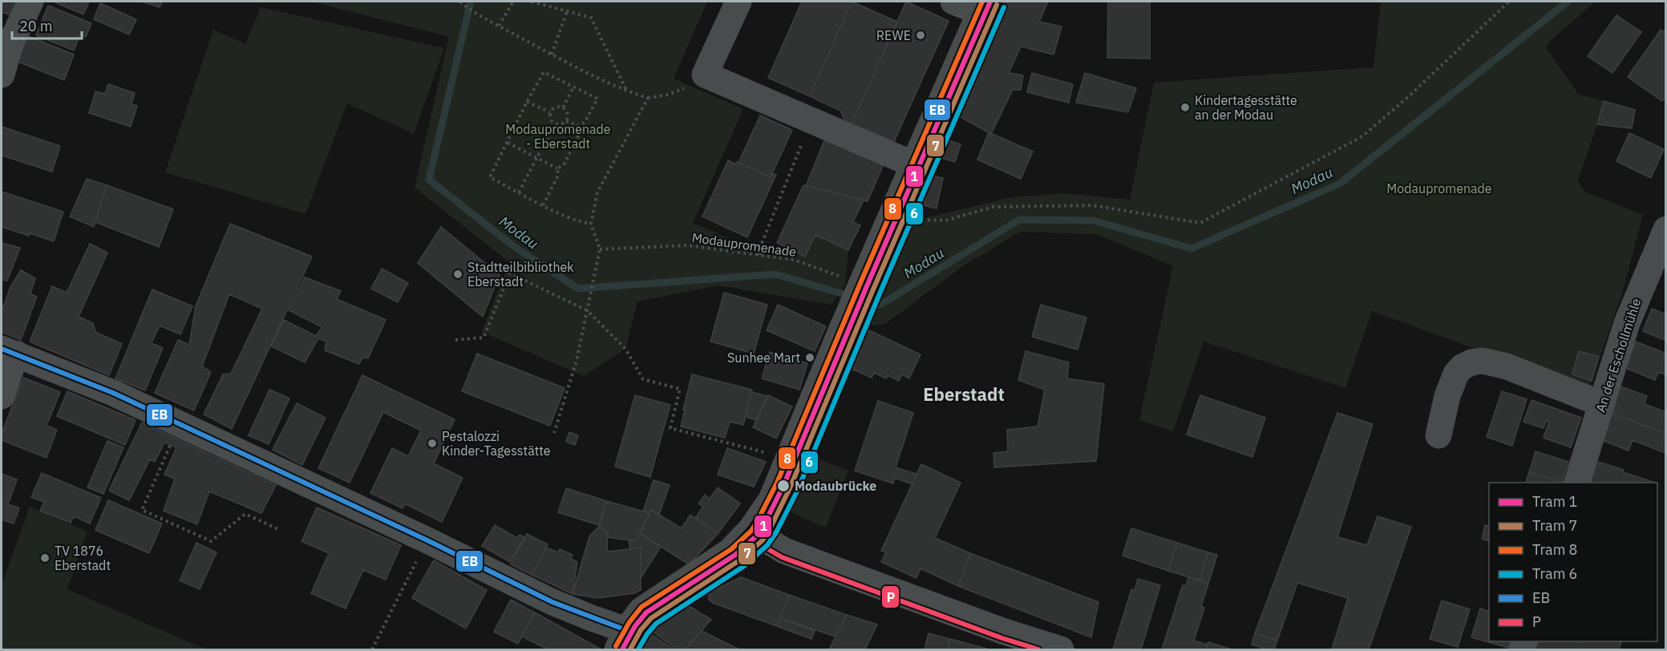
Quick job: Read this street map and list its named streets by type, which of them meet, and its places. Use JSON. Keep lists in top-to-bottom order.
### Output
{
  "streets": {
    "street": ["An der Eschollmühle"],
    "path": ["Modaupromenade"]
  },
  "districts": ["Eberstadt"],
  "water": ["Modau"],
  "parks": ["Modaupromenade - Eberstadt", "Modaupromenade"],
  "places": [
    "REWE",
    "Kindertagesstätte an der Modau",
    "Stadtteilbibliothek Eberstadt",
    "Sunhee Mart",
    "Pestalozzi Kinder-Tagesstätte",
    "Modaubrücke",
    "TV 1876 Eberstadt"
  ],
  "lines": [
    "tram line 1",
    "tram line 8",
    "transit line EB",
    "tram line 7",
    "tram line 6",
    "transit line P"
  ],
  "legend": [
    "Tram 1",
    "Tram 7",
    "Tram 8",
    "Tram 6",
    "EB",
    "P"
  ],
  "scale_bar": "20 m"
}
